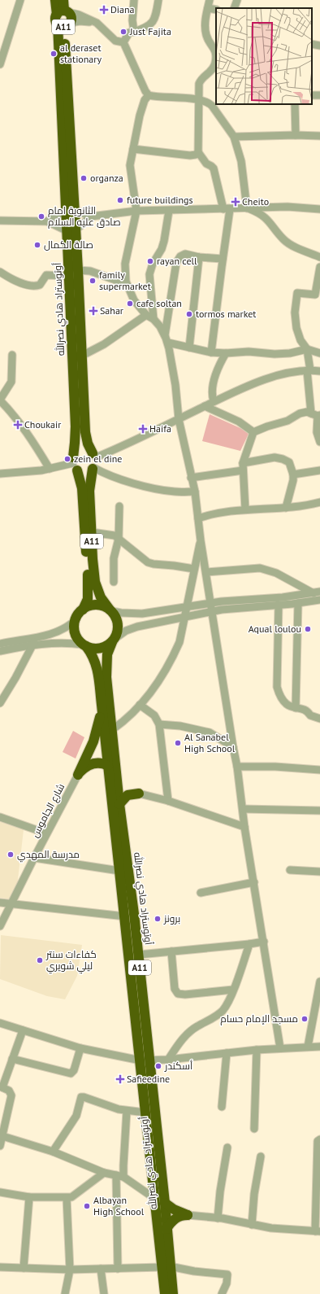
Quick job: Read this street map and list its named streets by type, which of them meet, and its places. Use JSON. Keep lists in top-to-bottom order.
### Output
{
  "streets": {
    "highway": ["A11", "أوتوستراد هادي نصرالله"],
    "street": ["شارع الجاموس"]
  },
  "crossings": [
    ["A11", "أوتوستراد هادي نصرالله"]
  ],
  "places": {
    "health": [
      "Diana",
      "Cheito",
      "Sahar",
      "Choukair",
      "Haifa",
      "Safieedine"
    ],
    "other": [
      "Just Fajita",
      "al deraset stationary",
      "organza",
      "future buildings",
      "الثانویة امام صادق عليه السلام",
      "صالة الكمال",
      "rayan cell",
      "family supermarket",
      "cafe soltan",
      "tormos market",
      "zein el dine",
      "Aqual loulou",
      "Al Sanabel High School",
      "مدرسة المهدي",
      "برونز",
      "كفاءات سنتر ليلي شويري",
      "مسجد الإمام حسام",
      "أسكندر",
      "Albayan High School"
    ]
  }
}
